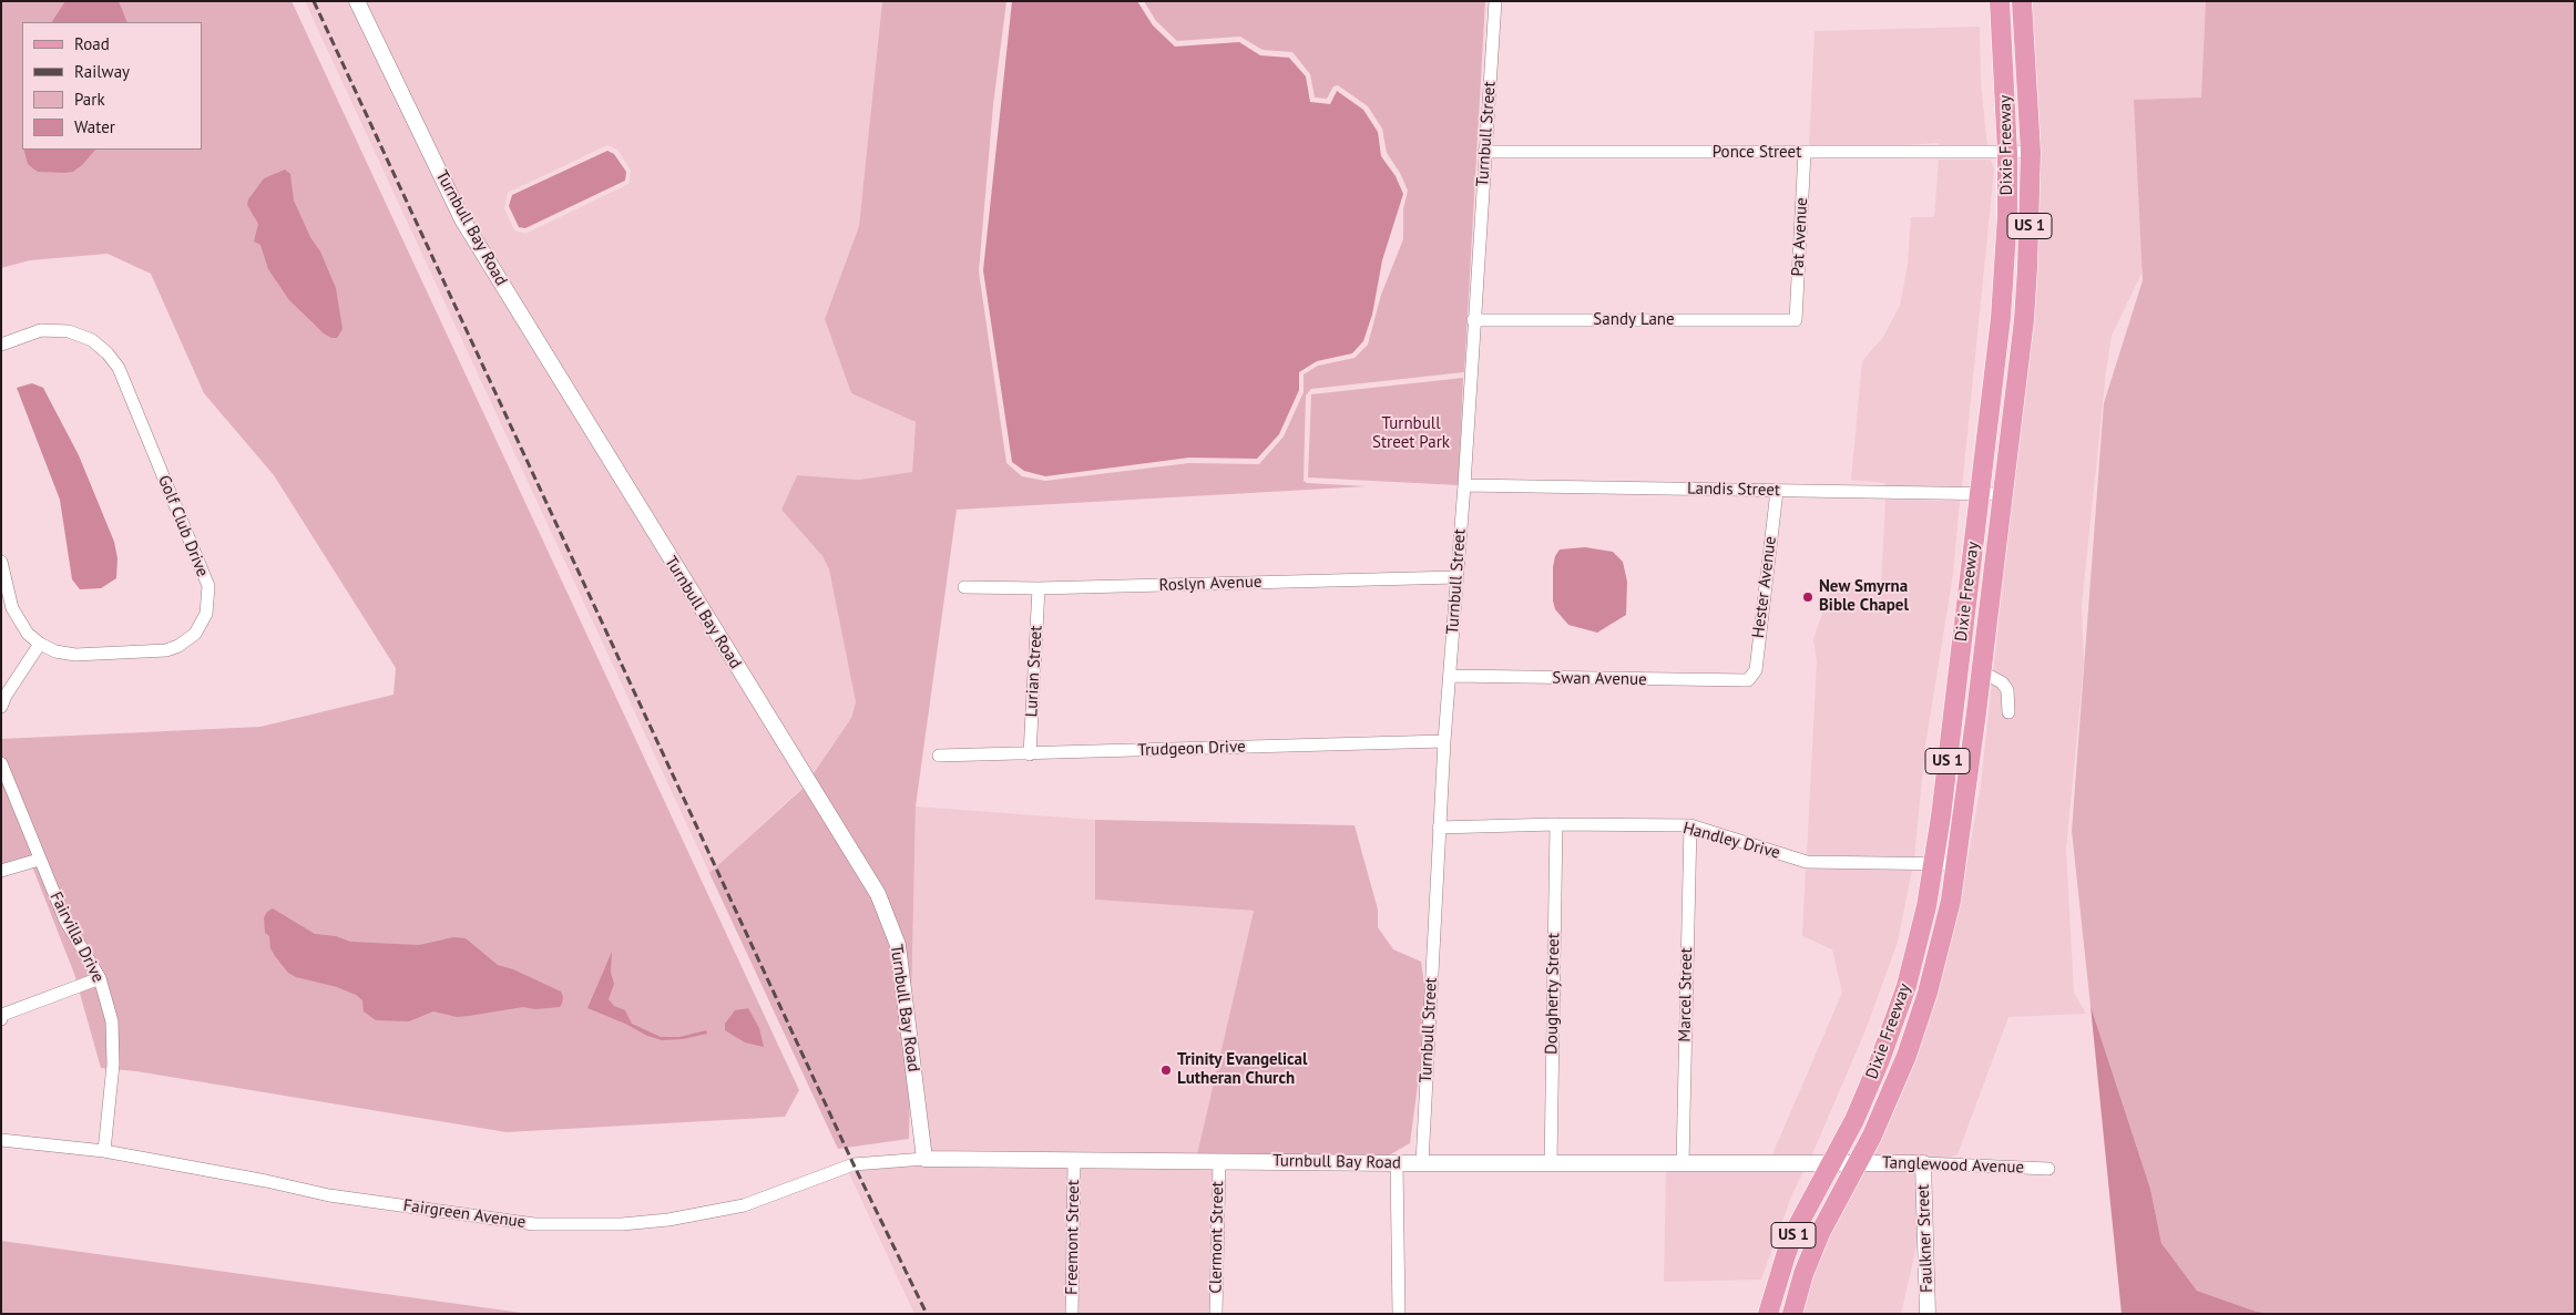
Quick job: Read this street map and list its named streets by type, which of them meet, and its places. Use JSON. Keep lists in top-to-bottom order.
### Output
{
  "streets": {
    "main road": ["Dixie Freeway", "US 1"],
    "street": [
      "Turnbull Street",
      "Ponce Street",
      "Turnbull Bay Road",
      "Pat Avenue",
      "Sandy Lane",
      "Landis Street",
      "Golf Club Drive",
      "Roslyn Avenue",
      "Hester Avenue",
      "Lurian Street",
      "Swan Avenue",
      "Trudgeon Drive",
      "Handley Drive",
      "Fairvilla Drive",
      "Dougherty Street",
      "Marcel Street",
      "Tanglewood Avenue",
      "Fairgreen Avenue",
      "Freemont Street",
      "Clermont Street",
      "Faulkner Street"
    ]
  },
  "crossings": [
    ["Turnbull Street", "Ponce Street"],
    ["Turnbull Street", "Turnbull Bay Road"],
    ["Turnbull Street", "Sandy Lane"],
    ["Turnbull Street", "Landis Street"],
    ["Turnbull Street", "Roslyn Avenue"],
    ["Turnbull Street", "Swan Avenue"],
    ["Turnbull Street", "Trudgeon Drive"],
    ["Turnbull Street", "Handley Drive"],
    ["Dixie Freeway", "Ponce Street"],
    ["Dixie Freeway", "US 1"],
    ["Dixie Freeway", "Turnbull Bay Road"],
    ["Dixie Freeway", "Landis Street"],
    ["Dixie Freeway", "Handley Drive"],
    ["Dixie Freeway", "Tanglewood Avenue"],
    ["Ponce Street", "Pat Avenue"],
    ["US 1", "Turnbull Bay Road"],
    ["US 1", "Tanglewood Avenue"],
    ["Turnbull Bay Road", "Dougherty Street"],
    ["Turnbull Bay Road", "Marcel Street"],
    ["Turnbull Bay Road", "Tanglewood Avenue"],
    ["Turnbull Bay Road", "Fairgreen Avenue"],
    ["Turnbull Bay Road", "Freemont Street"],
    ["Turnbull Bay Road", "Clermont Street"],
    ["Pat Avenue", "Sandy Lane"],
    ["Landis Street", "Hester Avenue"],
    ["Roslyn Avenue", "Lurian Street"],
    ["Hester Avenue", "Swan Avenue"],
    ["Lurian Street", "Trudgeon Drive"],
    ["Handley Drive", "Dougherty Street"],
    ["Handley Drive", "Marcel Street"],
    ["Fairvilla Drive", "Fairgreen Avenue"],
    ["Tanglewood Avenue", "Faulkner Street"]
  ],
  "parks": ["Turnbull Street Park"],
  "places": ["New Smyrna Bible Chapel", "Trinity Evangelical Lutheran Church"],
  "legend": [
    "Road",
    "Railway",
    "Park",
    "Water"
  ]
}
